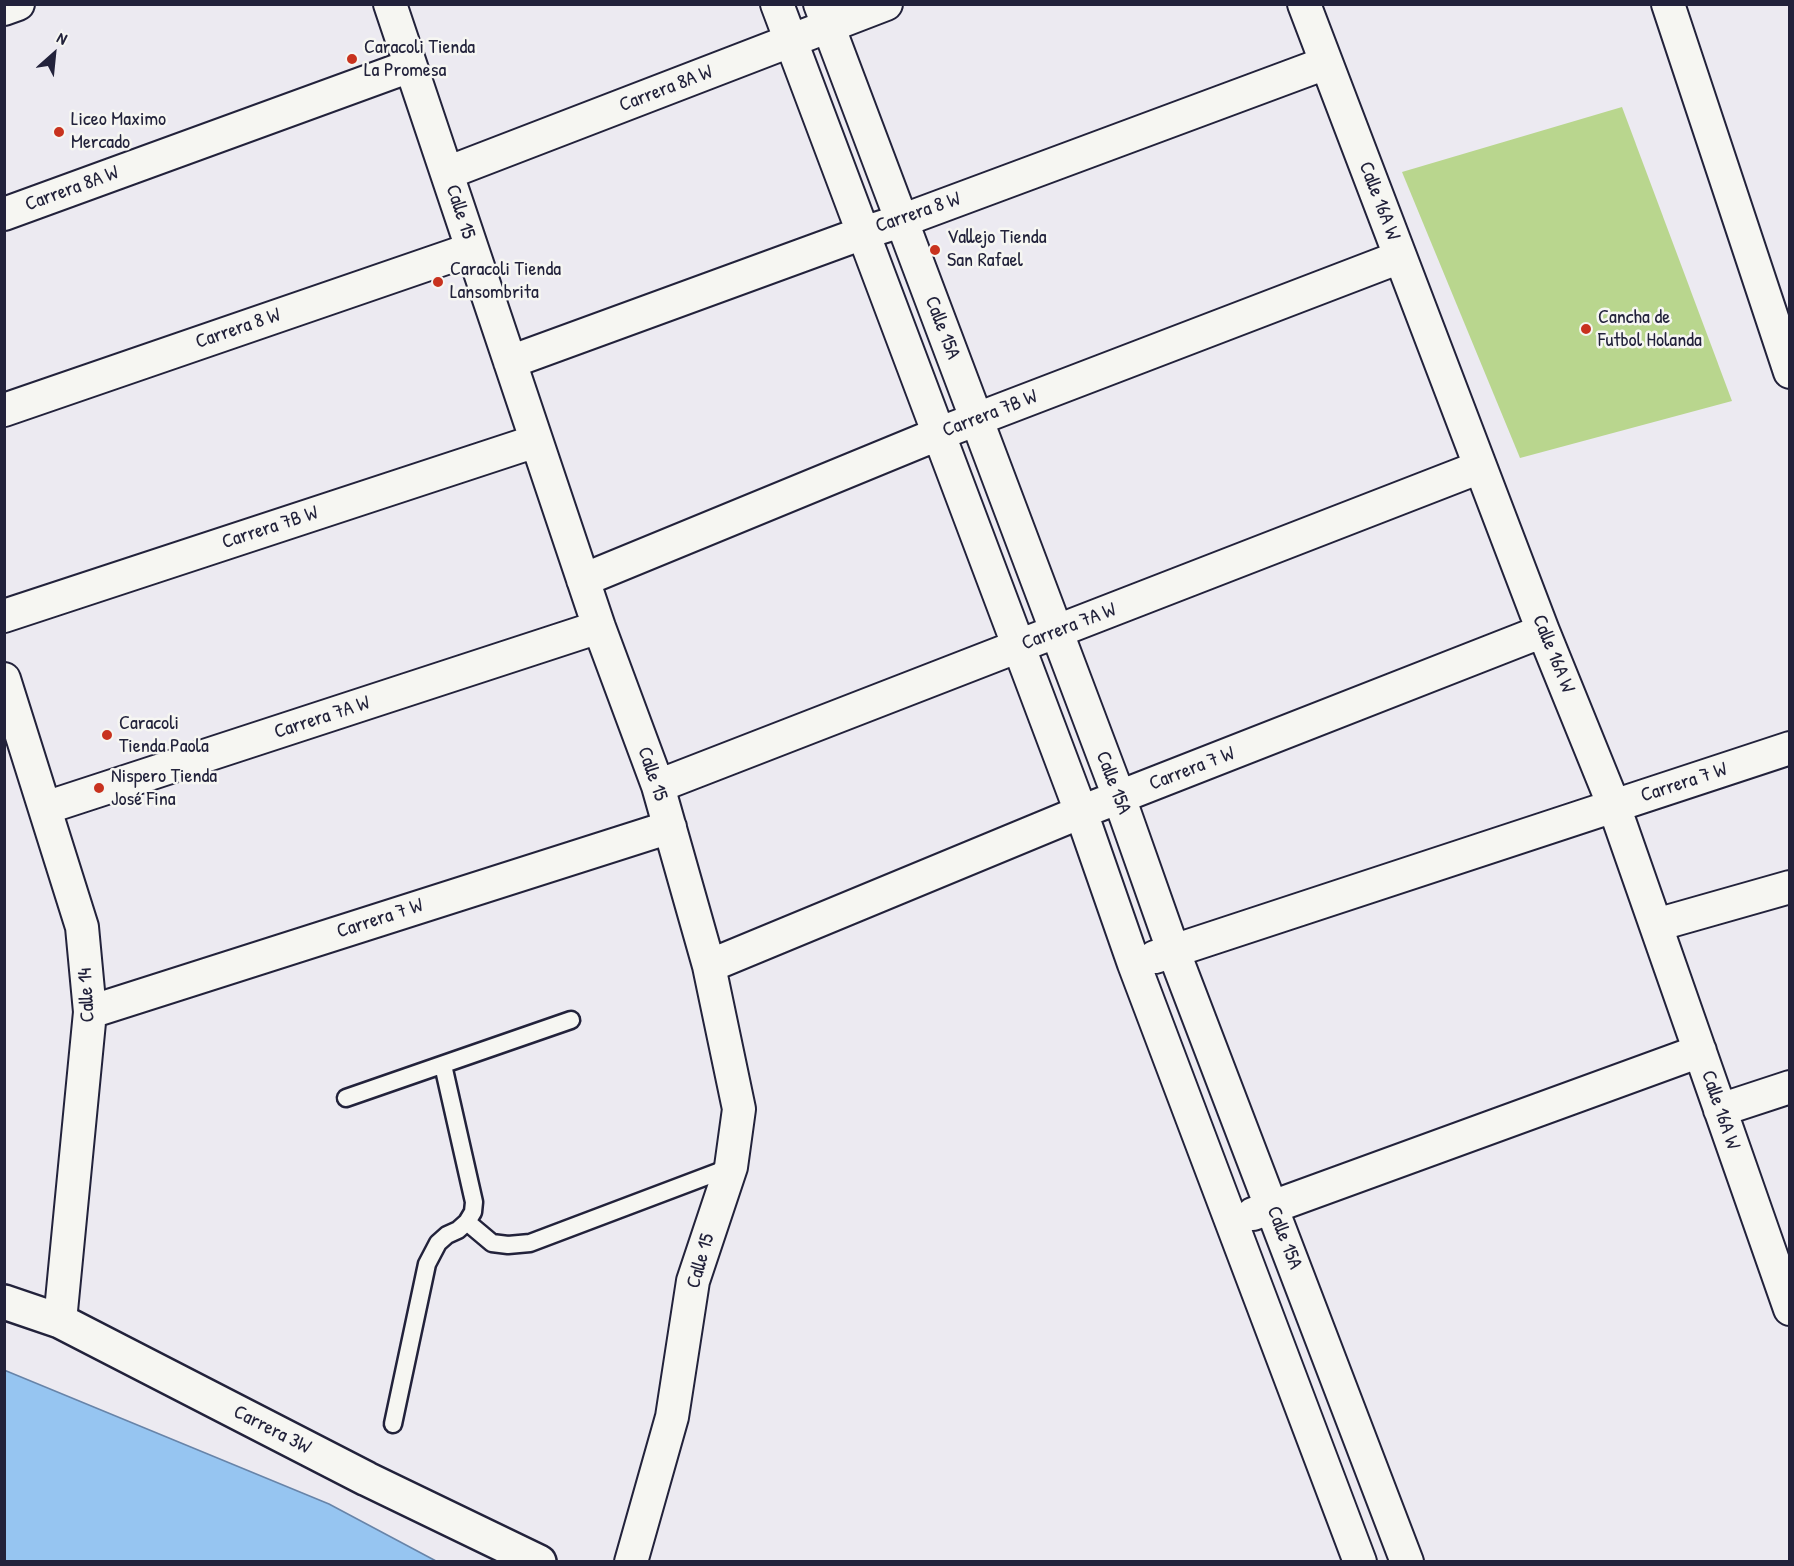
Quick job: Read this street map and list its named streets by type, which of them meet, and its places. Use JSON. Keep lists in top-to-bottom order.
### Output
{
  "streets": {
    "street": [
      "Carrera 8A W",
      "Calle 16A W",
      "Calle 15",
      "Carrera 8 W",
      "Calle 15A",
      "Carrera 7B W",
      "Carrera 7A W",
      "Carrera 7 W",
      "Calle 14",
      "Carrera 3W"
    ]
  },
  "crossings": [
    ["Carrera 8A W", "Calle 15"],
    ["Carrera 8A W", "Calle 15A"],
    ["Calle 16A W", "Carrera 8 W"],
    ["Calle 16A W", "Carrera 7B W"],
    ["Calle 16A W", "Carrera 7A W"],
    ["Calle 16A W", "Carrera 7 W"],
    ["Calle 15", "Carrera 8 W"],
    ["Calle 15", "Carrera 7B W"],
    ["Calle 15", "Carrera 7A W"],
    ["Calle 15", "Carrera 7 W"],
    ["Carrera 8 W", "Calle 15A"],
    ["Calle 15A", "Carrera 7B W"],
    ["Calle 15A", "Carrera 7A W"],
    ["Calle 15A", "Carrera 7 W"],
    ["Carrera 7A W", "Calle 14"],
    ["Carrera 7 W", "Calle 14"],
    ["Calle 14", "Carrera 3W"]
  ],
  "places": [
    "Caracoli Tienda La Promesa",
    "Liceo Maximo Mercado",
    "Vallejo Tienda San Rafael",
    "Caracoli Tienda Lansombrita",
    "Cancha de Futbol Holanda",
    "Caracoli Tienda Paola",
    "Nispero Tienda José Fina"
  ],
  "north": "top right"
}
